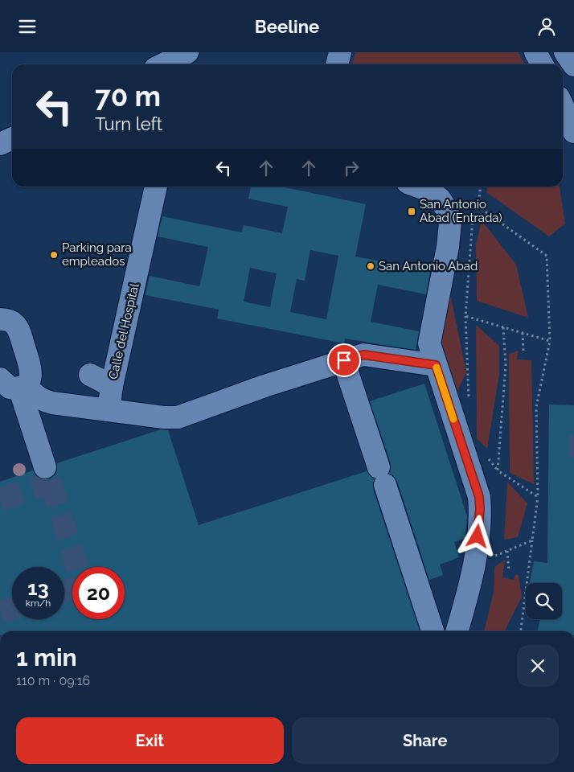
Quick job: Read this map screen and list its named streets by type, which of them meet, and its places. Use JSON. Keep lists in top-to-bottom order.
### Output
{
  "streets": {
    "street": ["Calle del Hospital"]
  },
  "places": {
    "transit": ["San Antonio Abad (Entrada)"],
    "other": ["Parking para empleados", "San Antonio Abad"]
  },
  "page": {
    "header": "Beeline",
    "turn": ["70 m", "Turn left"],
    "speed": "13 km/h",
    "limit": "20",
    "heading": ["1 min", "110 m · 09:16"],
    "buttons": ["Exit", "Share"]
  }
}
